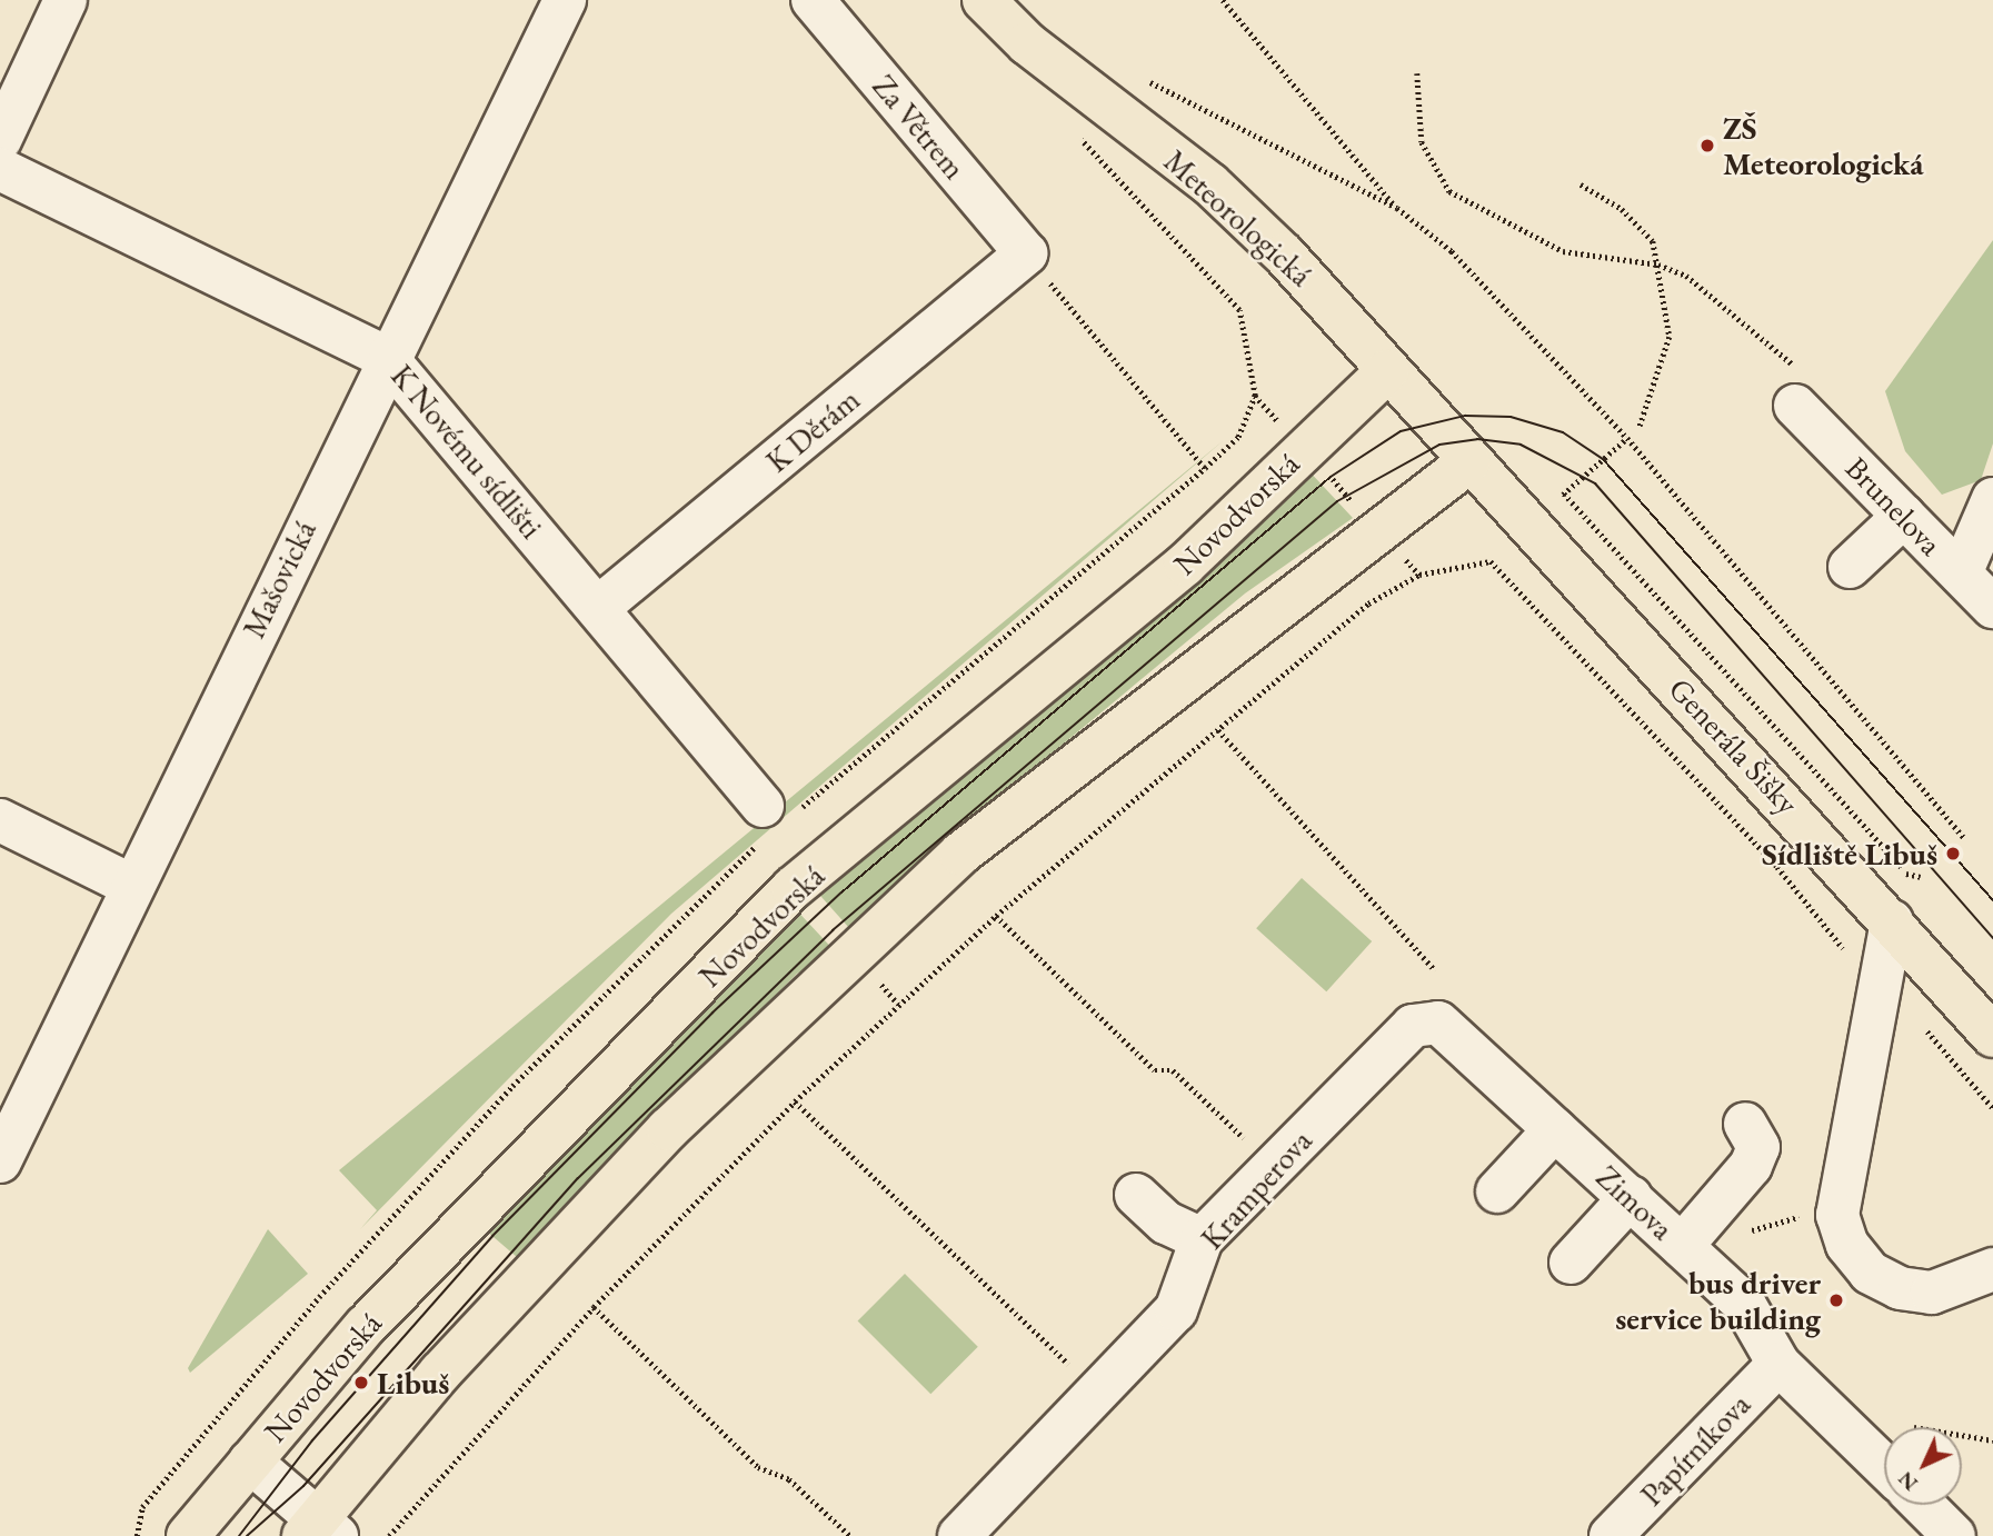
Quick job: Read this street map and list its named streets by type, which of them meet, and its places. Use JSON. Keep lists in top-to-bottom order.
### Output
{
  "streets": {
    "main road": ["Meteorologická", "Novodvorská", "Generála Šišky"],
    "street": [
      "Za Větrem",
      "K Děrám",
      "K Novému sídlišti",
      "Brunelova",
      "Mašovická",
      "Kramperova",
      "Zimova",
      "Papírníkova"
    ]
  },
  "crossings": [
    ["Za Větrem", "K Děrám"],
    ["Meteorologická", "Novodvorská"],
    ["Meteorologická", "Generála Šišky"],
    ["K Děrám", "K Novému sídlišti"],
    ["K Novému sídlišti", "Mašovická"],
    ["Kramperova", "Zimova"],
    ["Zimova", "Papírníkova"]
  ],
  "places": [
    "ZŠ Meteorologická",
    "Sídliště Libuš",
    "bus driver service building",
    "Libuš"
  ],
  "north": "bottom left"
}
